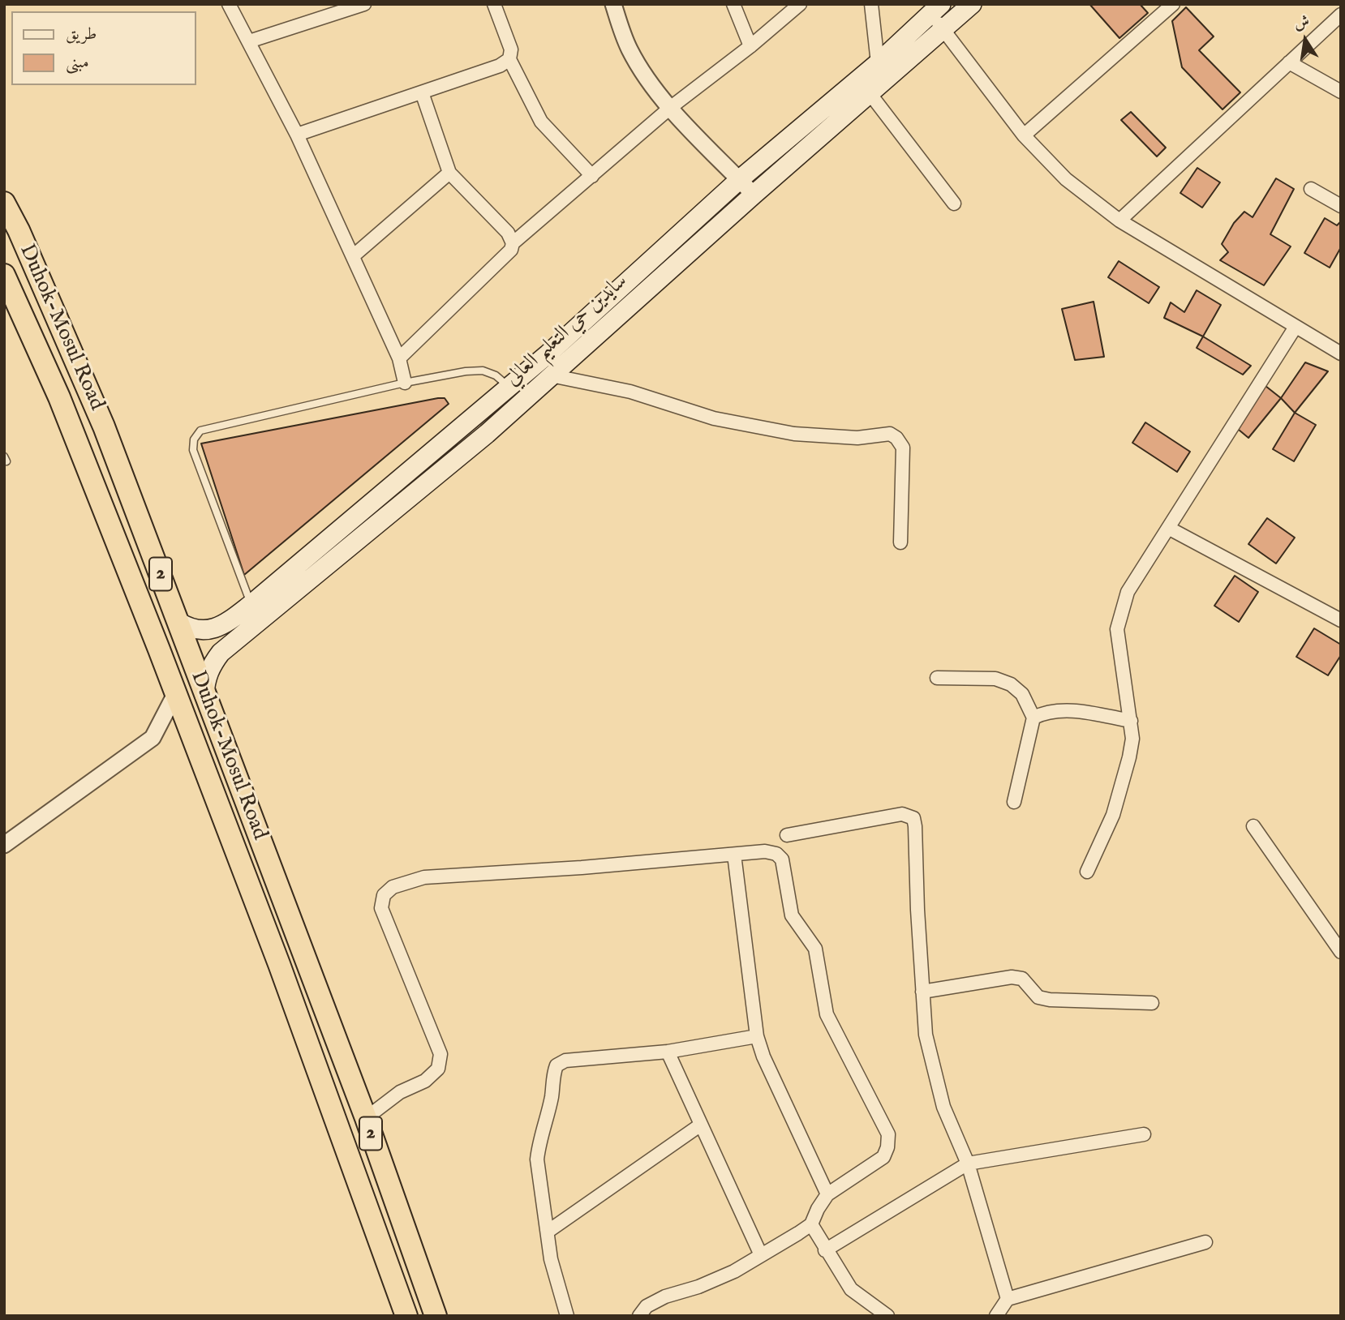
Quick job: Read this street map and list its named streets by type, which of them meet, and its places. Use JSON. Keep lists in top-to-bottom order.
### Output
{
  "streets": {
    "highway": ["Duhok-Mosul Road", "2"],
    "main road": ["سايدين حي التعليم العالي"]
  },
  "crossings": [
    ["Duhok-Mosul Road", "سايدين حي التعليم العالي"]
  ],
  "legend": ["طريق", "مبنى"],
  "north": "top"
}
